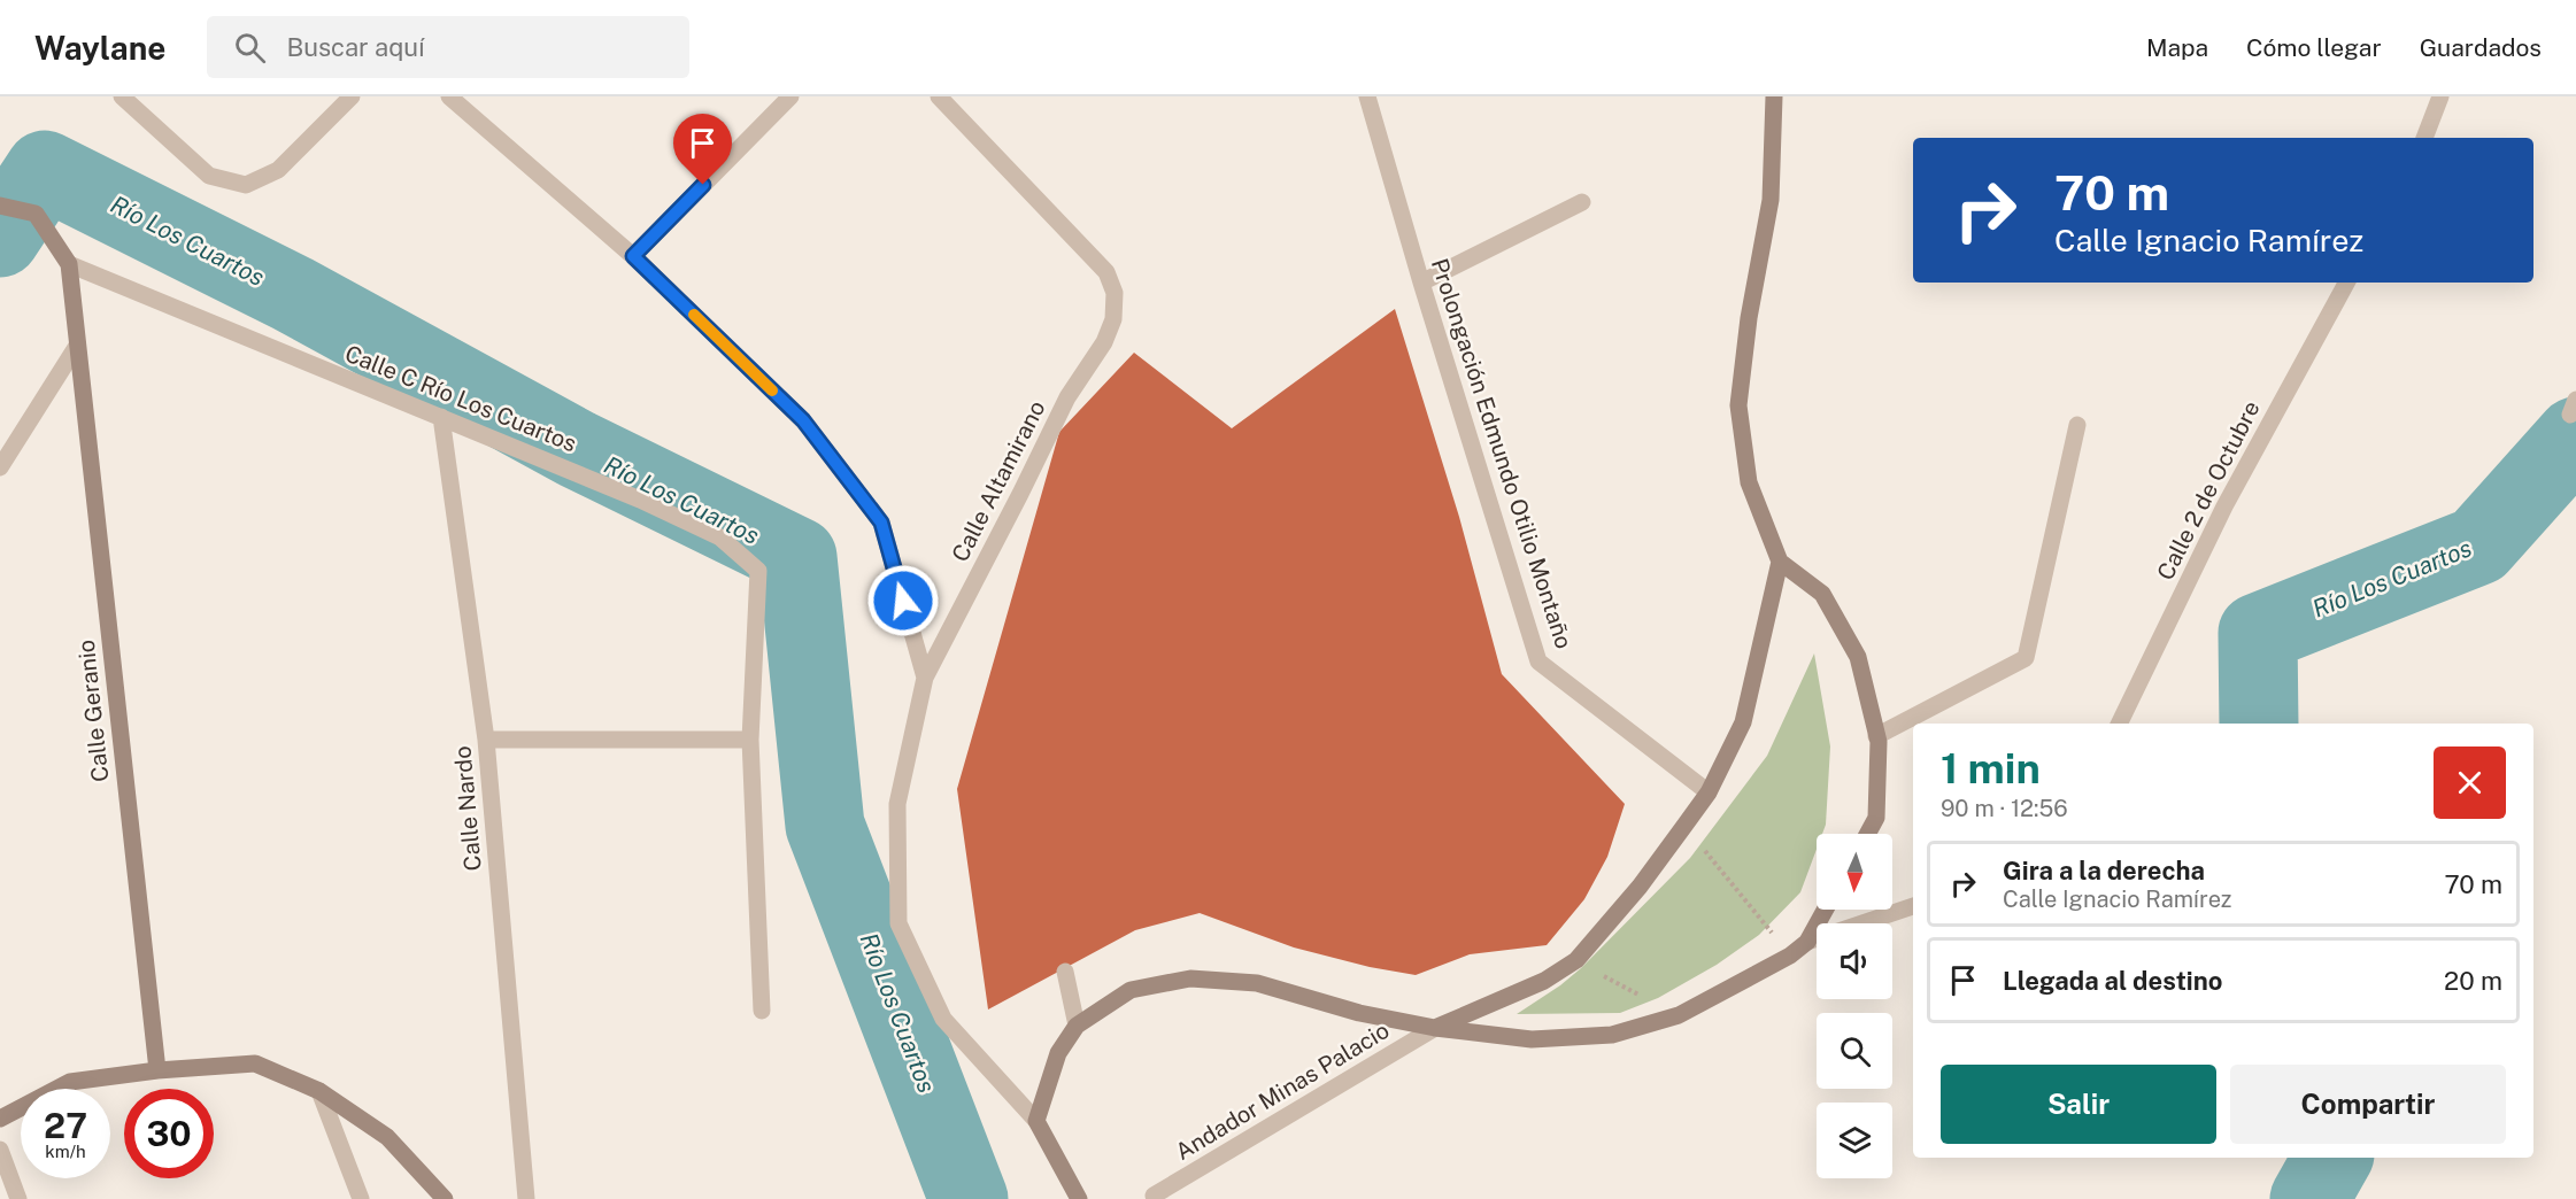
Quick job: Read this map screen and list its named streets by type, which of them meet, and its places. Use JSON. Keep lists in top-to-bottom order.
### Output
{
  "streets": {
    "main road": ["Calle Geranio"],
    "street": [
      "Calle C Río Los Cuartos",
      "Prolongación Edmundo Otilio Montaño",
      "Calle Altamirano",
      "Calle 2 de Octubre",
      "Calle Nardo",
      "Andador Minas Palacio"
    ]
  },
  "crossings": [
    ["Calle C Río Los Cuartos", "Calle Geranio"],
    ["Calle C Río Los Cuartos", "Calle Nardo"]
  ],
  "water": ["Río Los Cuartos"],
  "north": "bottom",
  "page": {
    "header": "Waylane",
    "search": "Buscar aquí",
    "nav": ["Mapa", "Cómo llegar", "Guardados"],
    "turn": ["70 m", "Calle Ignacio Ramírez"],
    "heading": ["1 min", "90 m · 12:56"],
    "list": [
      {
        "name": "Gira a la derecha",
        "note": "Calle Ignacio Ramírez",
        "value": "70 m"
      },
      {
        "name": "Llegada al destino",
        "value": "20 m"
      }
    ],
    "buttons": ["Salir", "Compartir"],
    "speed": "27 km/h",
    "limit": "30"
  }
}
